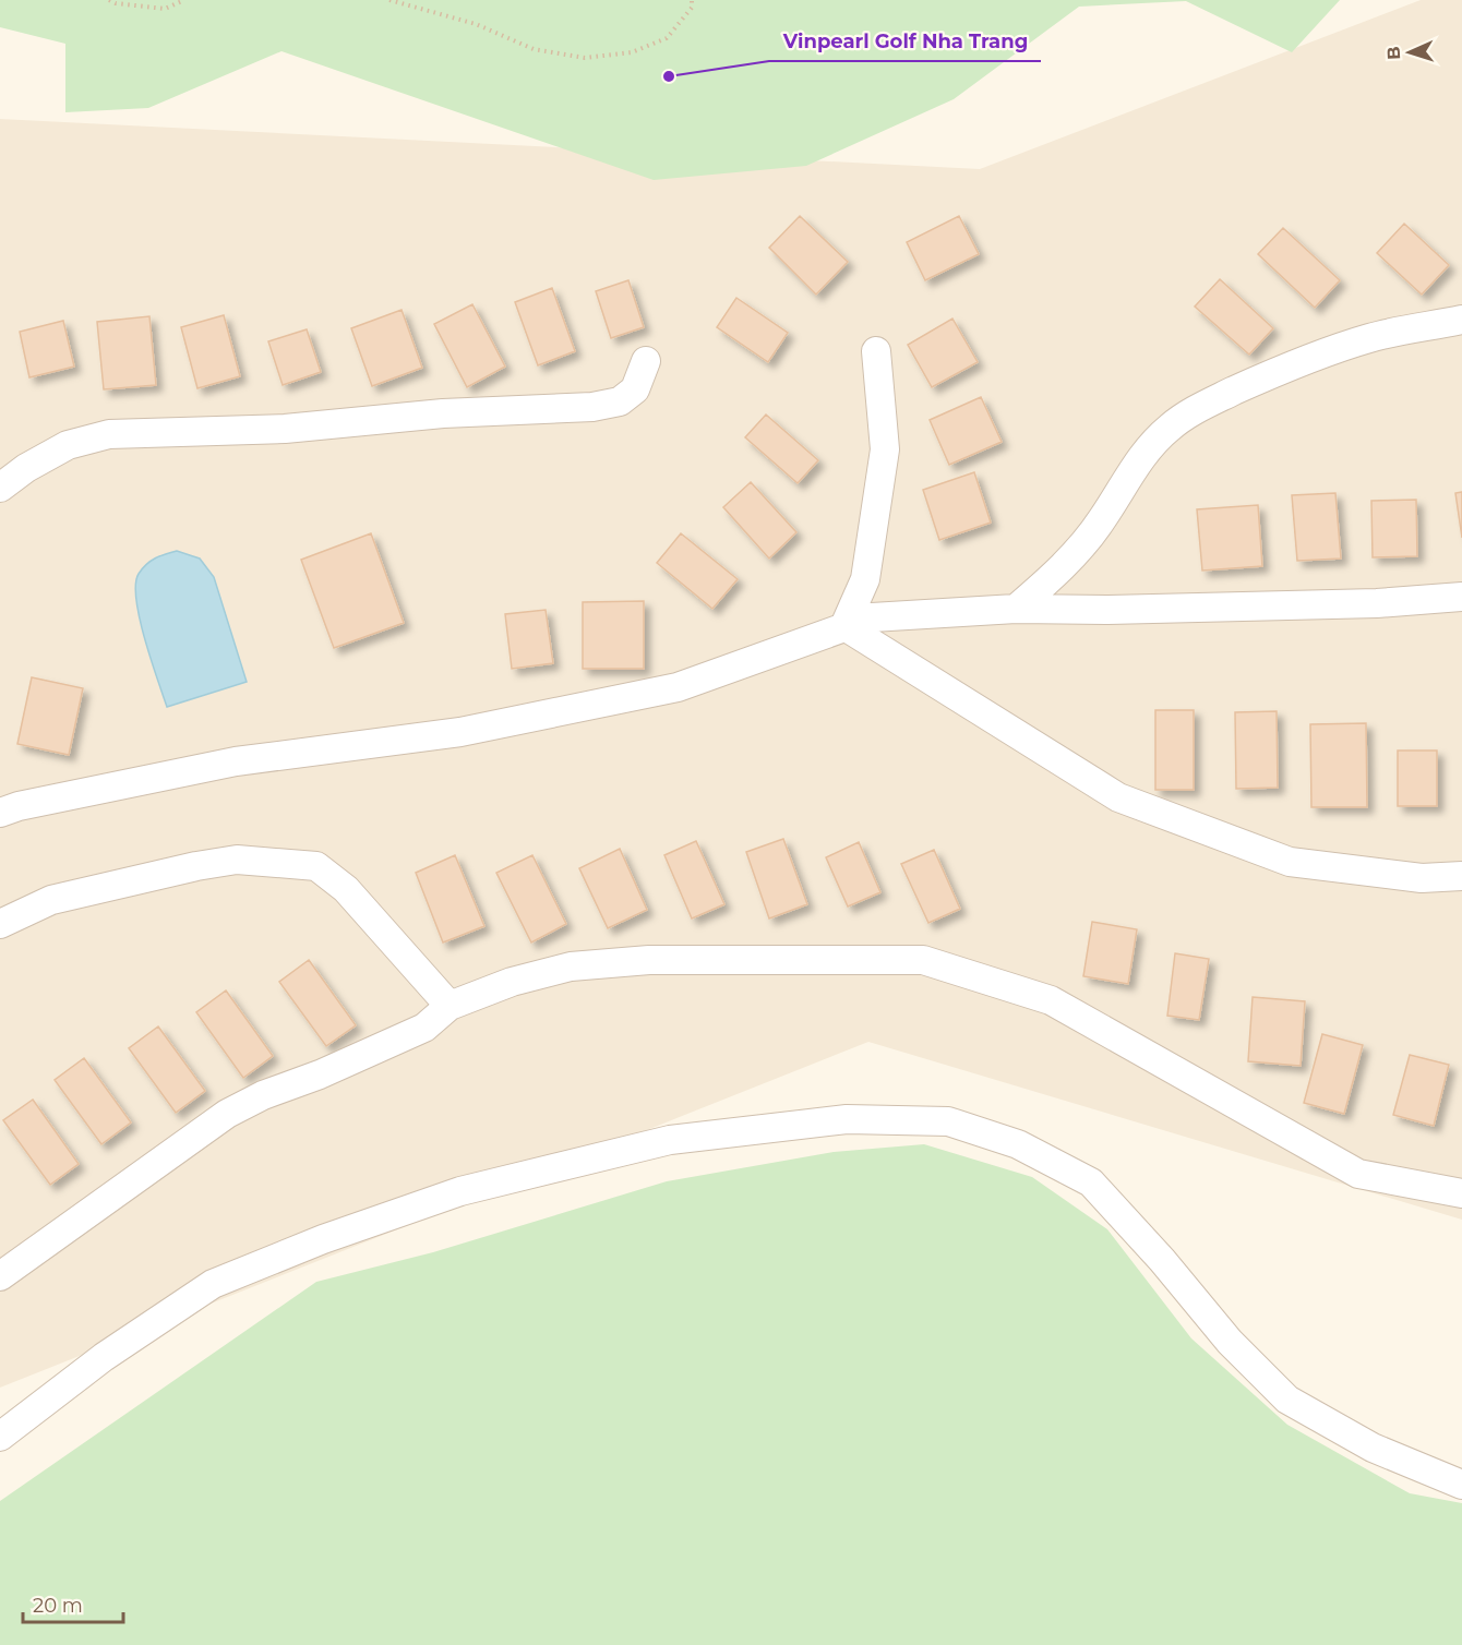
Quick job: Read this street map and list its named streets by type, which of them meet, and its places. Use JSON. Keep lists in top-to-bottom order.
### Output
{
  "places": ["Vinpearl Golf Nha Trang"],
  "scale_bar": "20 m",
  "north": "left"
}
